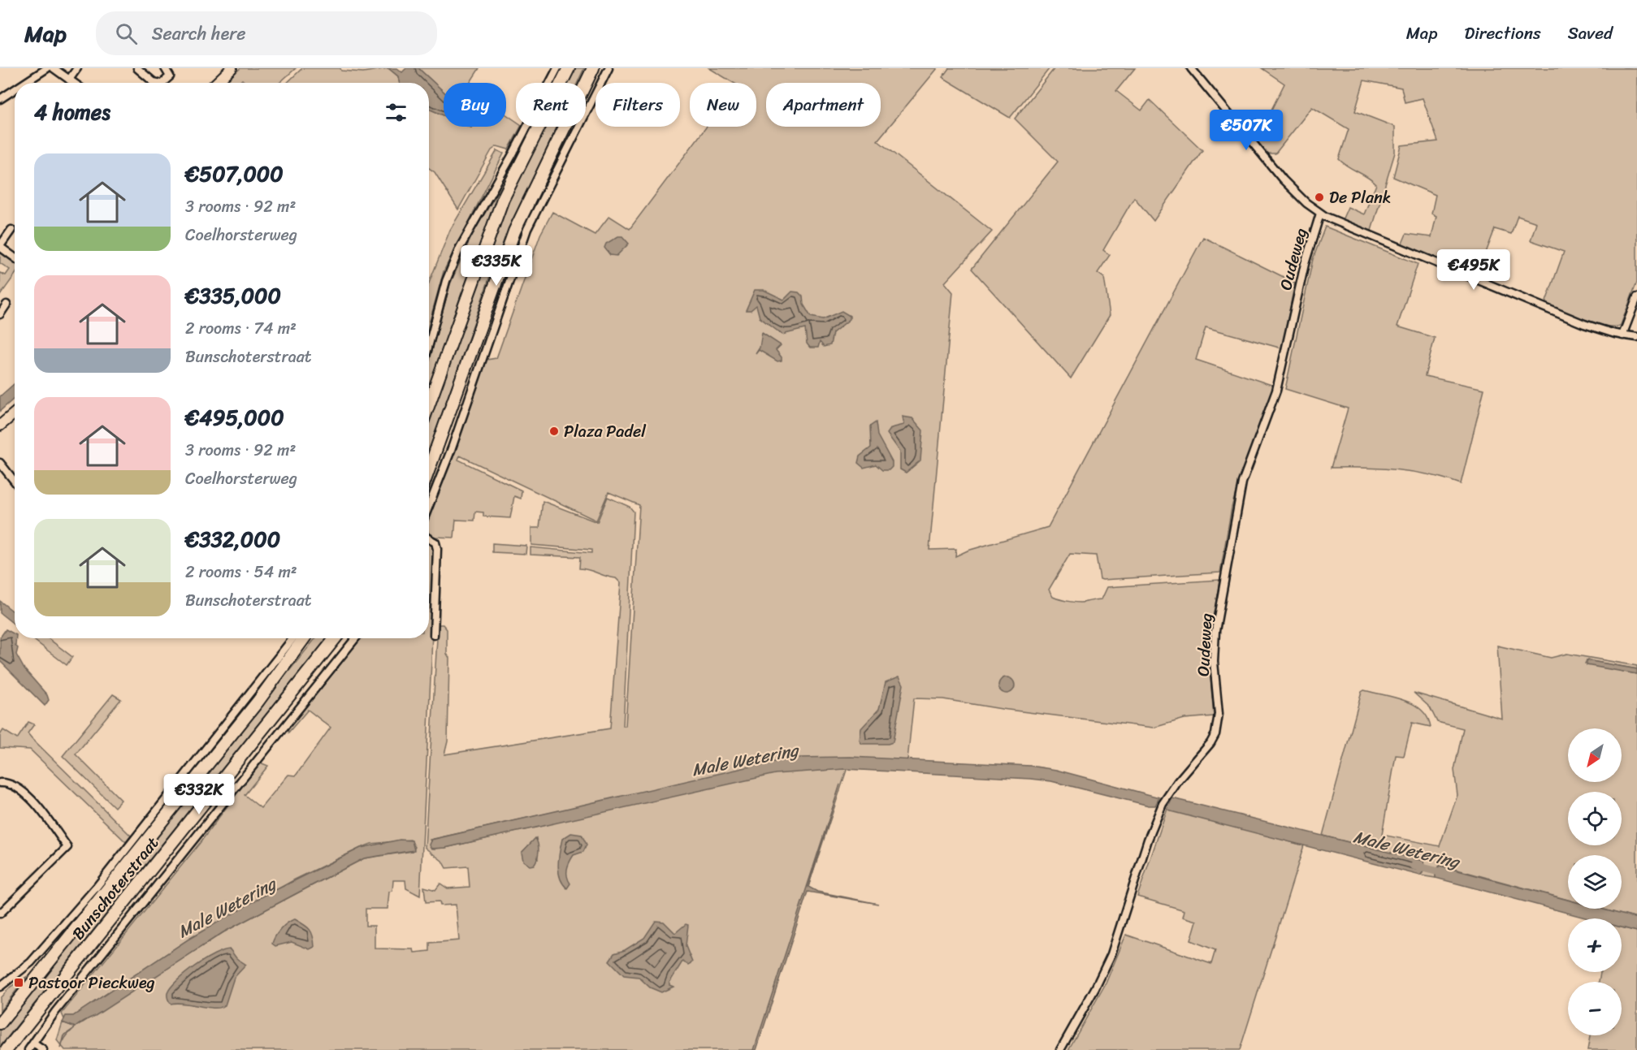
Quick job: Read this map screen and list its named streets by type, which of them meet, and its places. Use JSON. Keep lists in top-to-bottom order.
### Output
{
  "streets": {
    "main road": ["Bunschoterstraat"],
    "street": ["Oudeweg"]
  },
  "water": ["Male Wetering"],
  "places": {
    "other": ["De Plank", "Plaza Padel"],
    "transit": ["Pastoor Pieckweg"]
  },
  "north": "bottom left",
  "page": {
    "header": "Map",
    "search": "Search here",
    "nav": ["Map", "Directions", "Saved"],
    "chip": [
      "Buy",
      "Rent",
      "Filters",
      "New",
      "Apartment"
    ],
    "heading": "4 homes",
    "price": [
      "€507K",
      "€335K",
      "€495K",
      "€332K"
    ],
    "list": [
      {
        "name": "€507,000",
        "note": "3 rooms · 92 m² · Coelhorsterweg"
      },
      {
        "name": "€335,000",
        "note": "2 rooms · 74 m² · Bunschoterstraat"
      },
      {
        "name": "€495,000",
        "note": "3 rooms · 92 m² · Coelhorsterweg"
      },
      {
        "name": "€332,000",
        "note": "2 rooms · 54 m² · Bunschoterstraat"
      }
    ],
    "map_buttons": ["+", "−"]
  }
}
